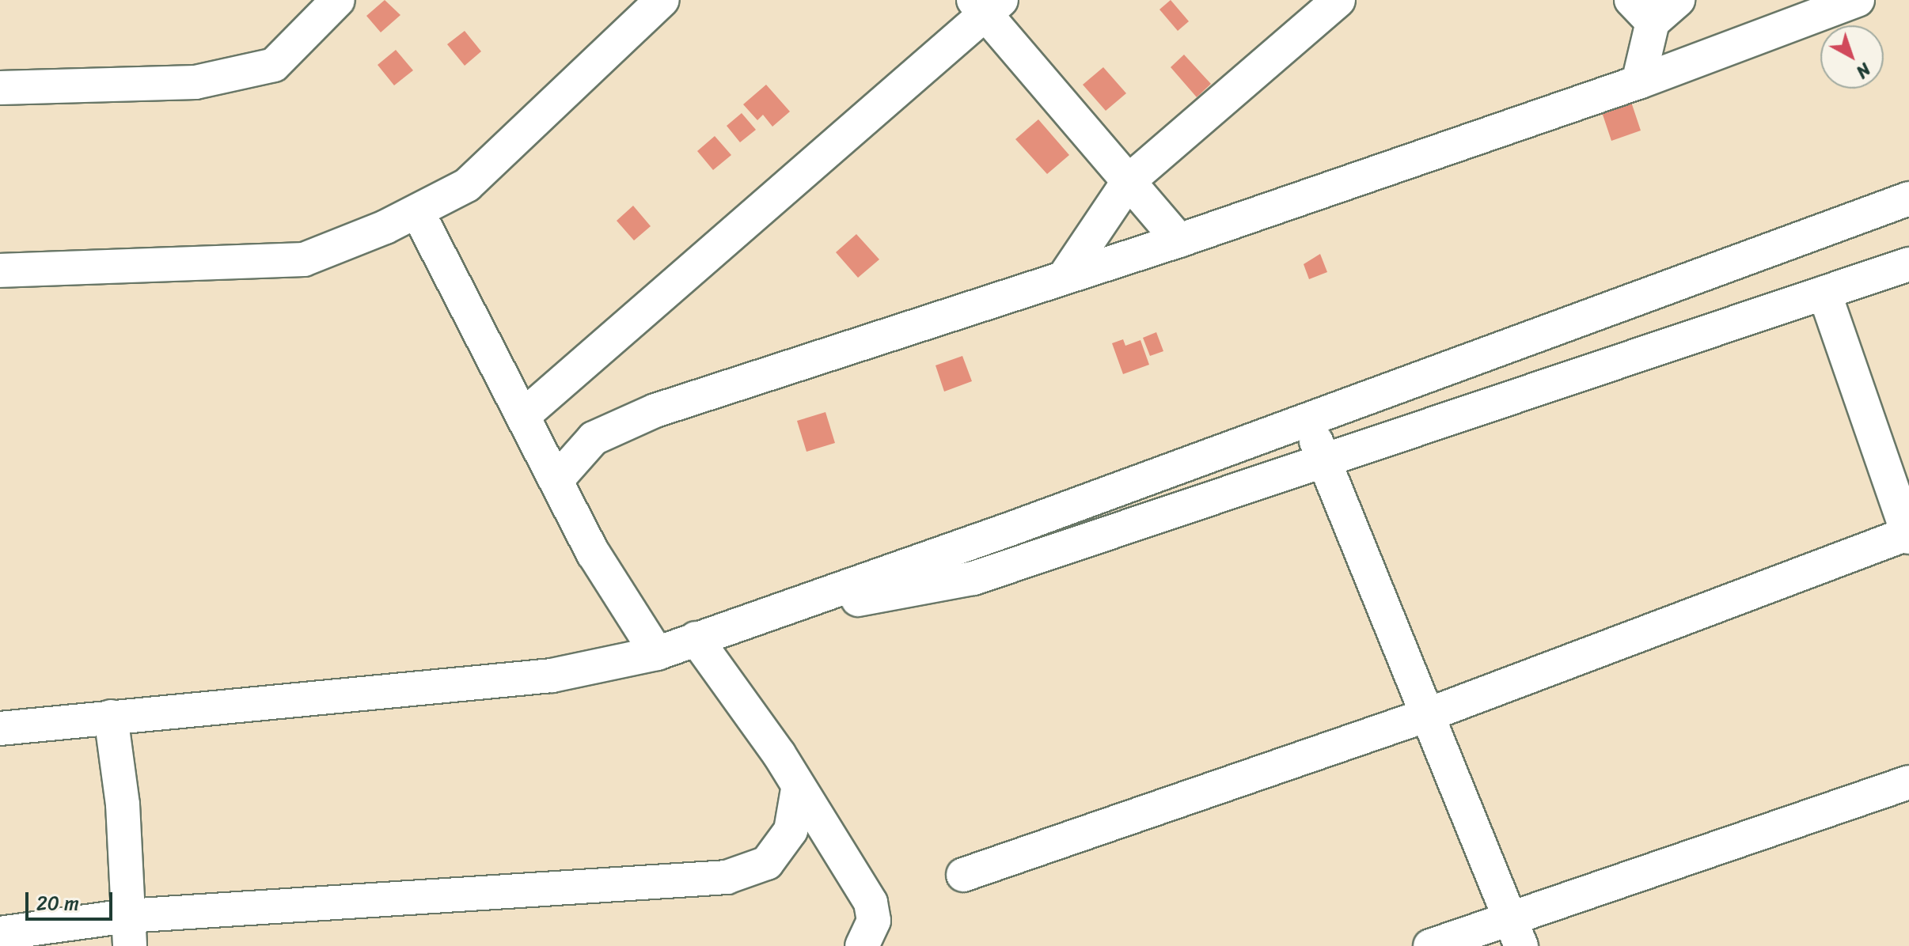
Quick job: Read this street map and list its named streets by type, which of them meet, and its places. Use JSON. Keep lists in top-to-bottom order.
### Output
{
  "scale_bar": "20 m",
  "north": "bottom right"
}
